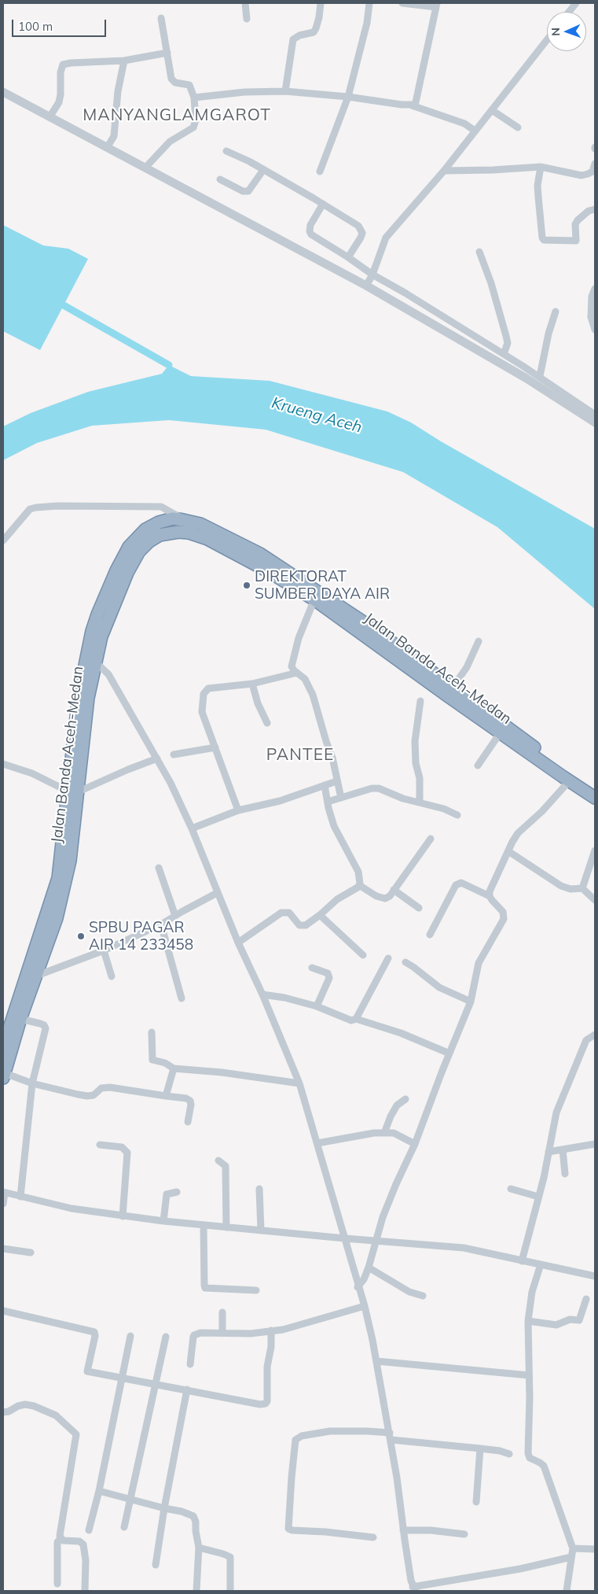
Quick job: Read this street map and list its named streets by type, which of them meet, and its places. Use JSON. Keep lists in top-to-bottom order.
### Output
{
  "streets": {
    "highway": ["Jalan Banda Aceh-Medan"]
  },
  "districts": ["MANYANGLAMGAROT", "PANTEE"],
  "water": ["Krueng Aceh"],
  "places": ["DIREKTORAT SUMBER DAYA AIR", "SPBU PAGAR AIR 14 233458"],
  "scale_bar": "100 m",
  "north": "left"
}
